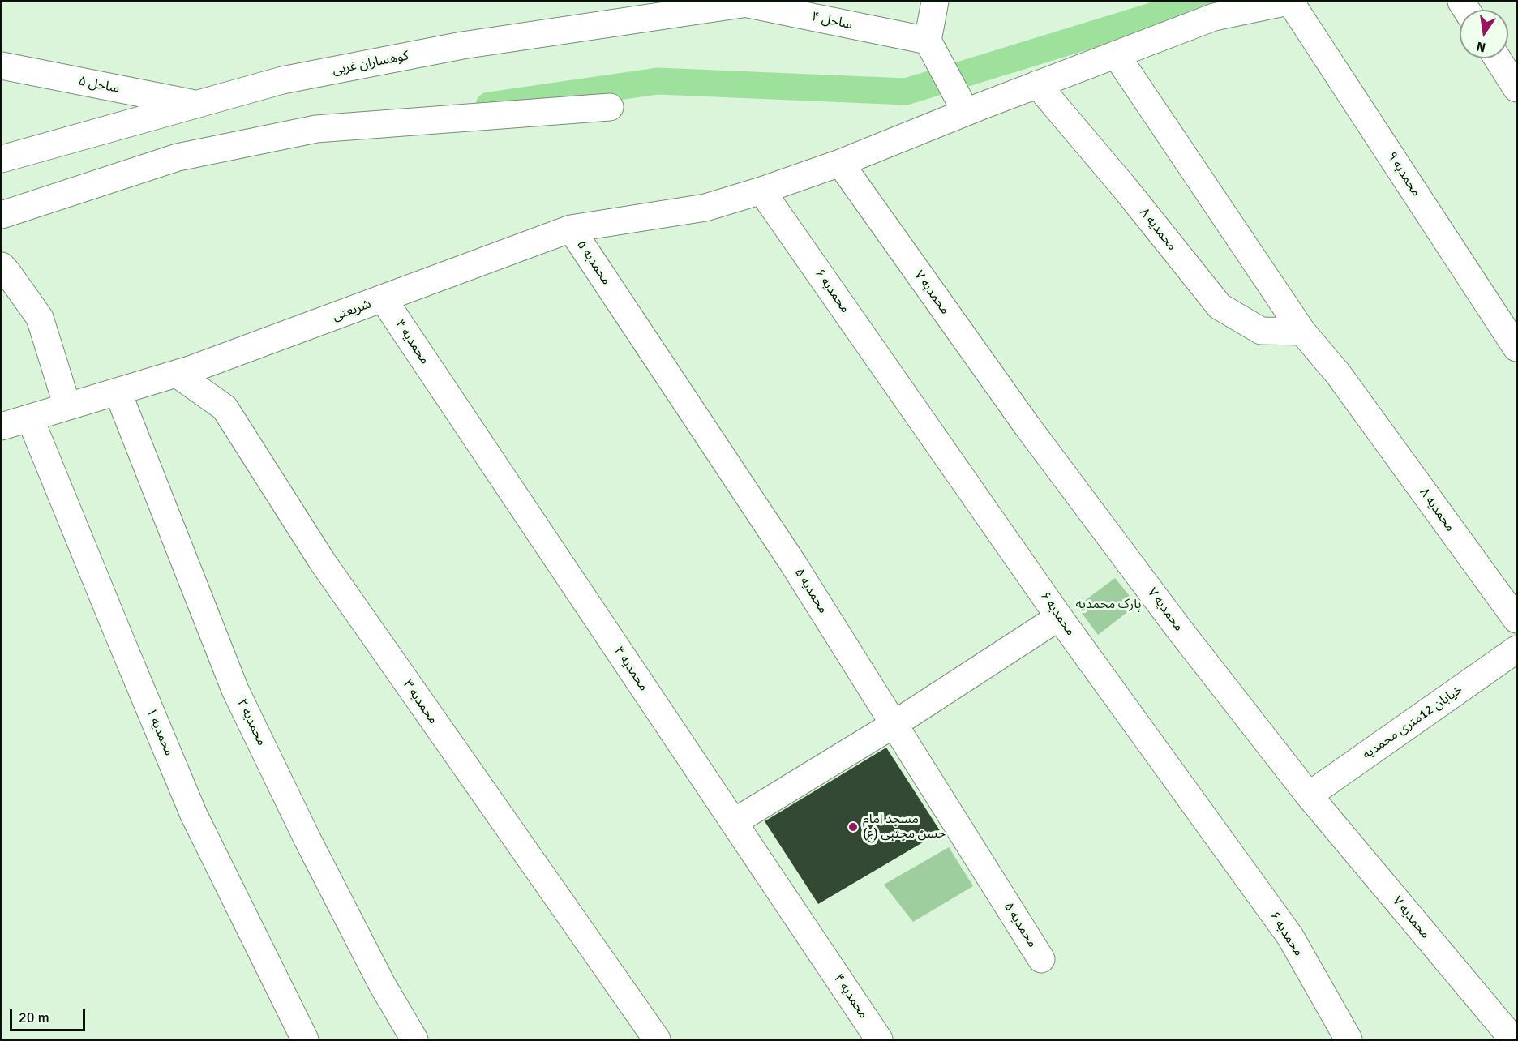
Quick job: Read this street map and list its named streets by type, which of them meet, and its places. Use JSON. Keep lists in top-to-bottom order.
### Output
{
  "streets": {
    "street": [
      "ساحل ۴",
      "کوهساران غربی",
      "ساحل ۵",
      "محمدیه ۹",
      "محمدیه ۸",
      "محمدیه ۵",
      "محمدیه ۶",
      "محمدیه ۷",
      "شریعتی",
      "محمدیه ۴",
      "محمدیه ۳",
      "محمدیه ۲",
      "خیابان 12متری محمدیه",
      "محمدیه ۱"
    ]
  },
  "crossings": [
    ["ساحل ۴", "کوهساران غربی"],
    ["کوهساران غربی", "ساحل ۵"],
    ["محمدیه ۹", "شریعتی"],
    ["محمدیه ۸", "شریعتی"],
    ["محمدیه ۵", "شریعتی"],
    ["محمدیه ۶", "شریعتی"],
    ["محمدیه ۷", "شریعتی"],
    ["محمدیه ۷", "خیابان 12متری محمدیه"],
    ["شریعتی", "محمدیه ۴"],
    ["شریعتی", "محمدیه ۳"],
    ["شریعتی", "محمدیه ۲"],
    ["شریعتی", "محمدیه ۱"]
  ],
  "parks": ["پارک محمدیه"],
  "places": ["مسجد امام حسن مجتبی (ع)"],
  "scale_bar": "20 m",
  "north": "bottom"
}
